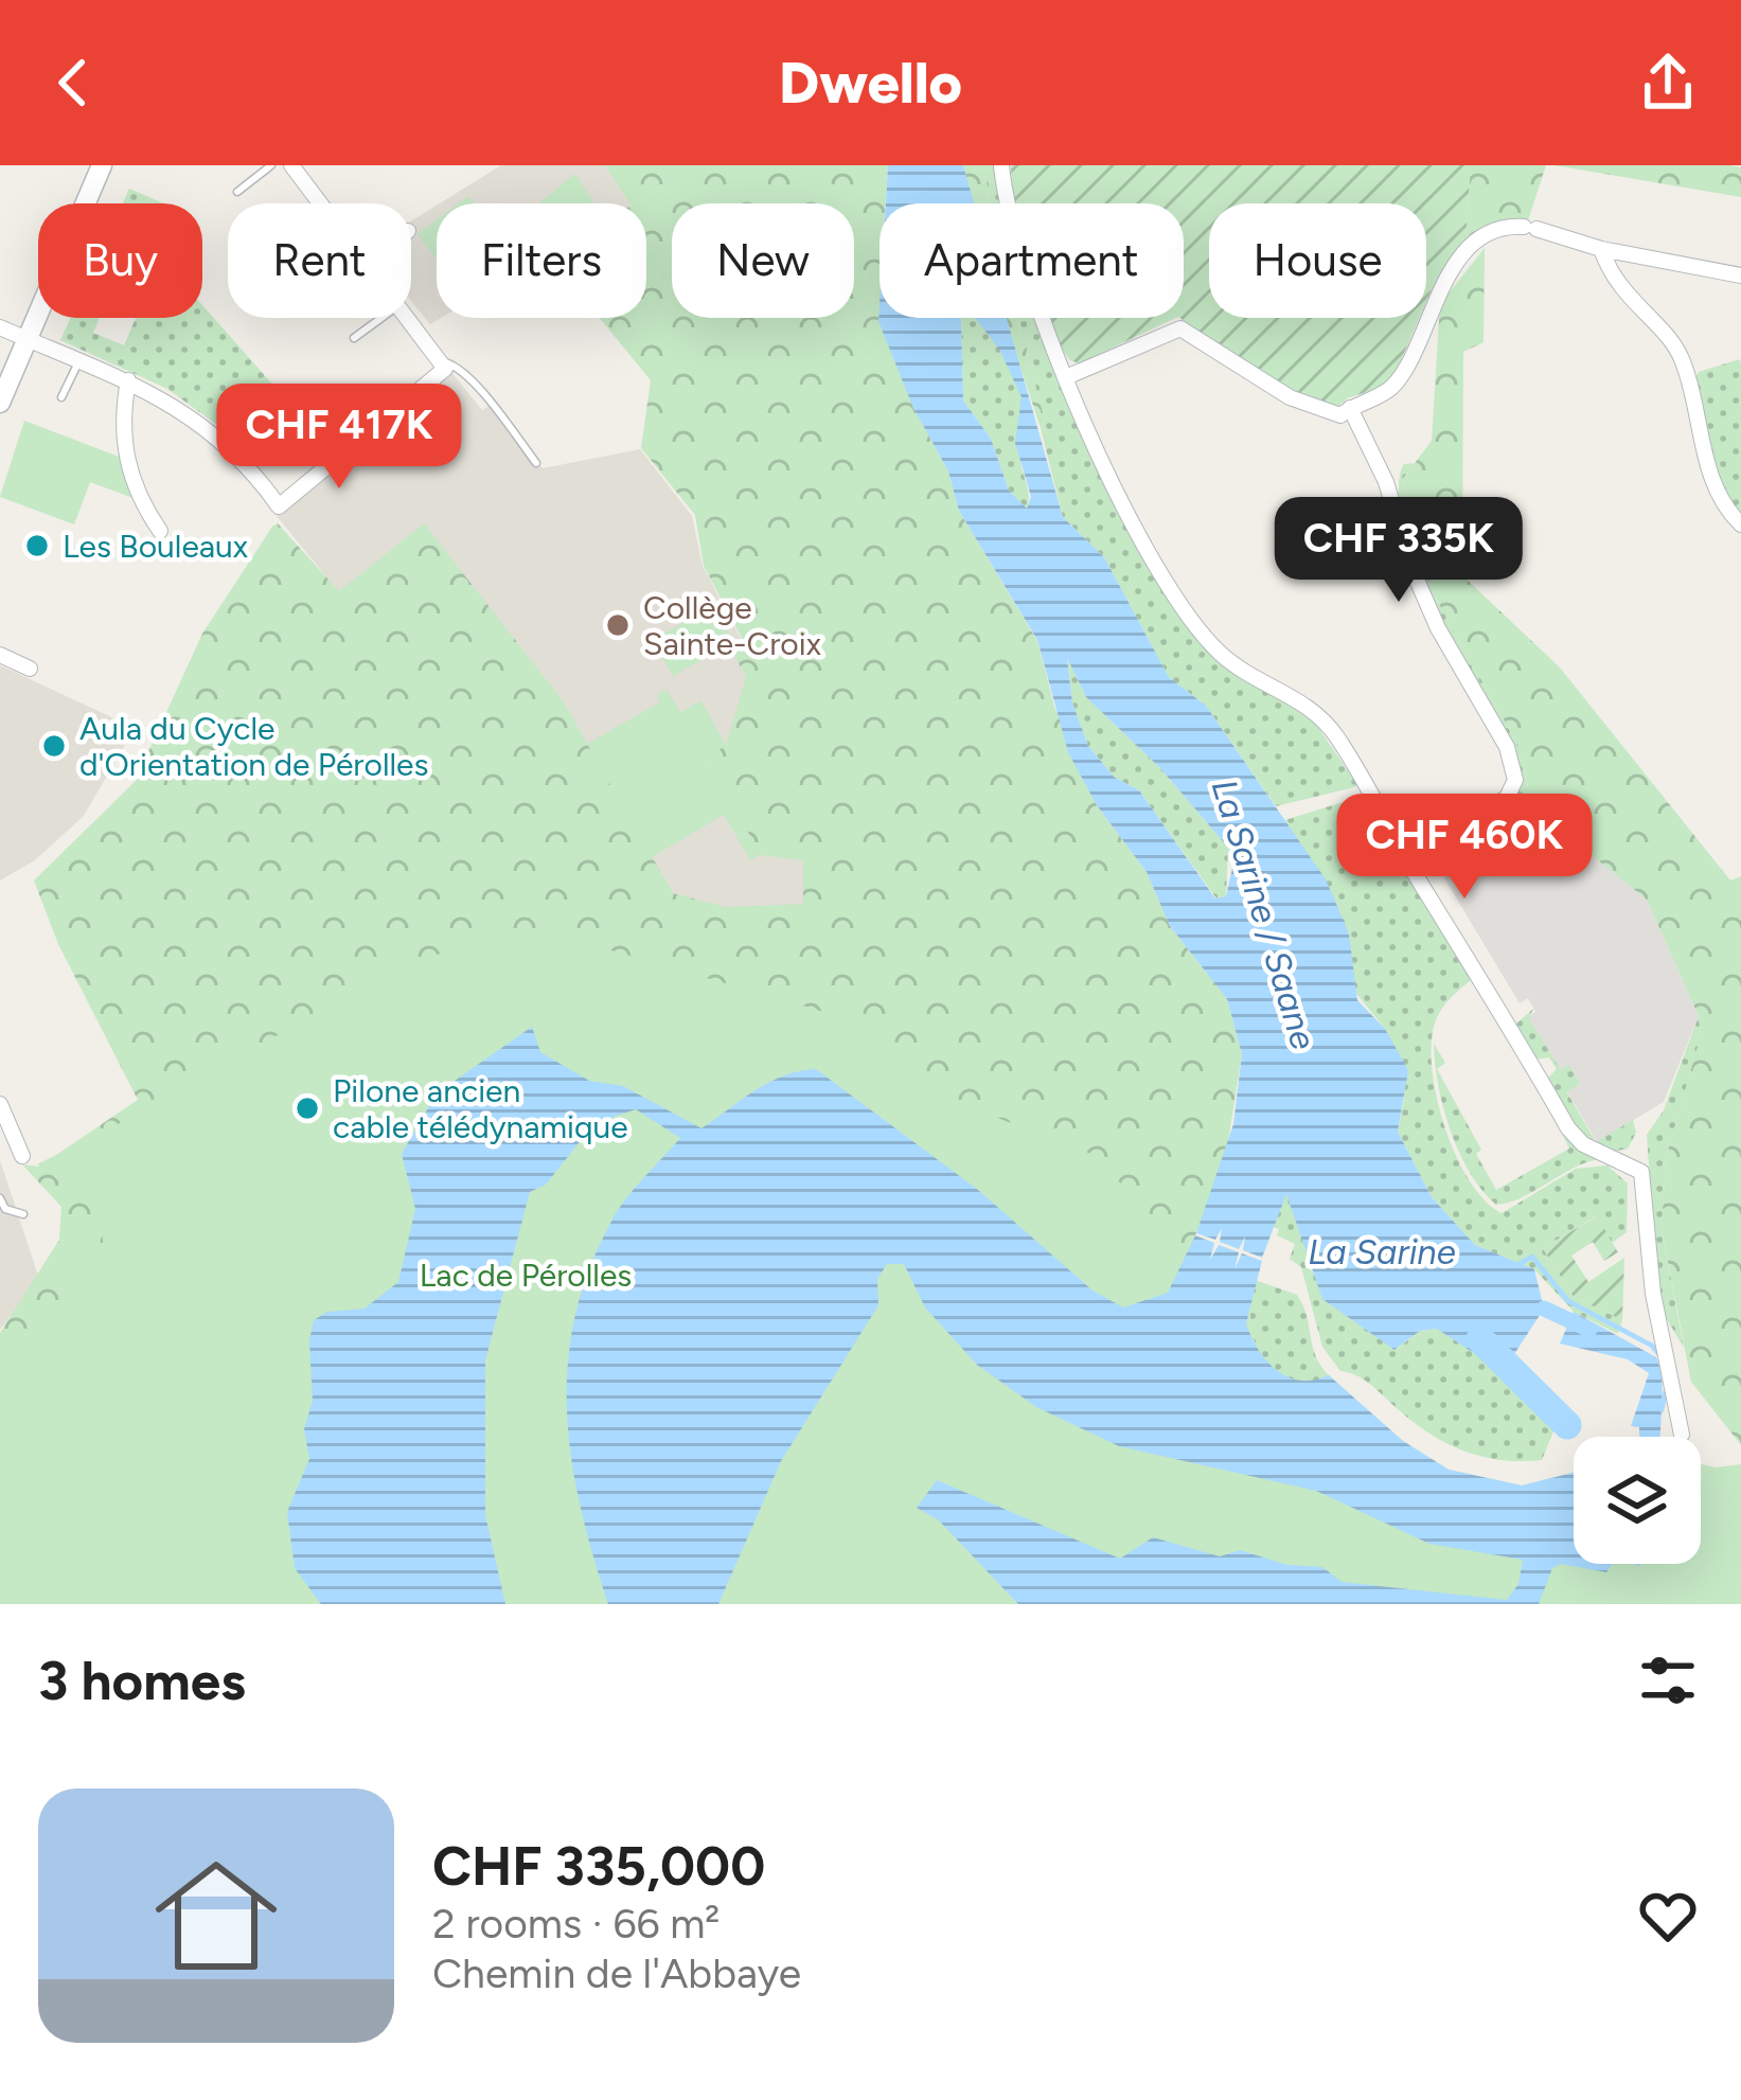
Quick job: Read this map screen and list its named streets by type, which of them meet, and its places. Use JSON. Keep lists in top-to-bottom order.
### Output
{
  "water": ["La Sarine / Saane", "La Sarine"],
  "parks": ["Lac de Pérolles"],
  "places": [
    "Les Bouleaux",
    "Collège Sainte-Croix",
    "Aula du Cycle d'Orientation de Pérolles",
    "Pilone ancien cable télédynamique"
  ],
  "page": {
    "header": "Dwello",
    "chip": [
      "Buy",
      "Rent",
      "Filters",
      "New",
      "Apartment",
      "House"
    ],
    "price": ["CHF 417K", "CHF 335K", "CHF 460K"],
    "heading": "3 homes",
    "list": [
      {
        "name": "CHF 335,000",
        "note": "2 rooms · 66 m² · Chemin de l'Abbaye"
      }
    ]
  }
}
